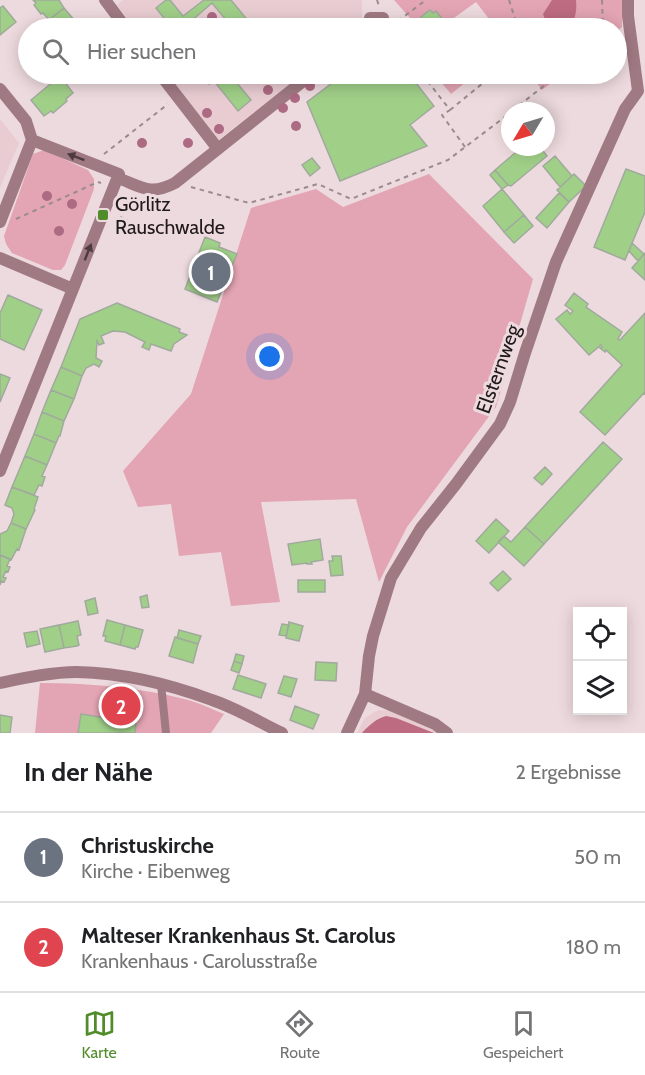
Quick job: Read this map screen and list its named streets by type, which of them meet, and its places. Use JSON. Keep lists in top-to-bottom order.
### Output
{
  "streets": {
    "street": ["Elsternweg"]
  },
  "places": {
    "transit": ["Görlitz Rauschwalde"]
  },
  "north": "bottom left",
  "page": {
    "search": "Hier suchen",
    "pins": ["1", "2"],
    "heading": ["In der Nähe", "2 Ergebnisse"],
    "list": [
      {
        "mark": "1",
        "name": "Christuskirche",
        "note": "Kirche · Eibenweg",
        "value": "50 m"
      },
      {
        "mark": "2",
        "name": "Malteser Krankenhaus St. Carolus",
        "note": "Krankenhaus · Carolusstraße",
        "value": "180 m"
      }
    ],
    "nav": ["Karte", "Route", "Gespeichert"]
  }
}
